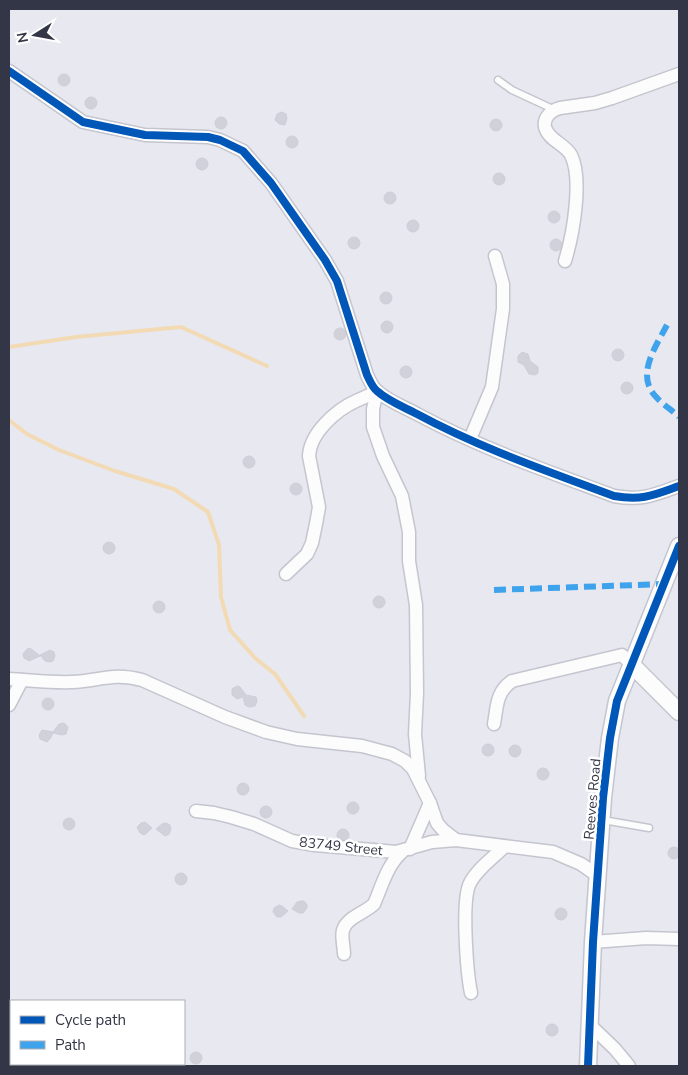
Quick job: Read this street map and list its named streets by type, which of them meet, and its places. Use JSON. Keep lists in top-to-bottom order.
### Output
{
  "streets": {
    "street": ["Reeves Road", "83749 Street"]
  },
  "crossings": [
    ["Reeves Road", "83749 Street"]
  ],
  "legend": ["Cycle path", "Path"],
  "north": "left"
}
